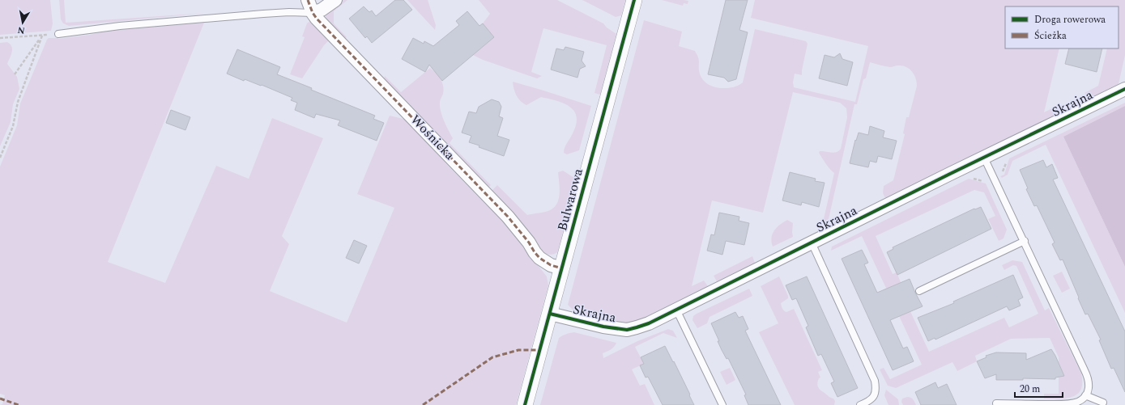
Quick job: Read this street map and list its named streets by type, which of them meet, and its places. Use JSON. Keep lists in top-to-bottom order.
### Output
{
  "streets": {
    "street": ["Skrajna", "Wośnicka", "Bulwarowa"]
  },
  "crossings": [
    ["Skrajna", "Bulwarowa"],
    ["Wośnicka", "Bulwarowa"]
  ],
  "legend": ["Droga rowerowa", "Ścieżka"],
  "scale_bar": "20 m",
  "north": "bottom"
}
